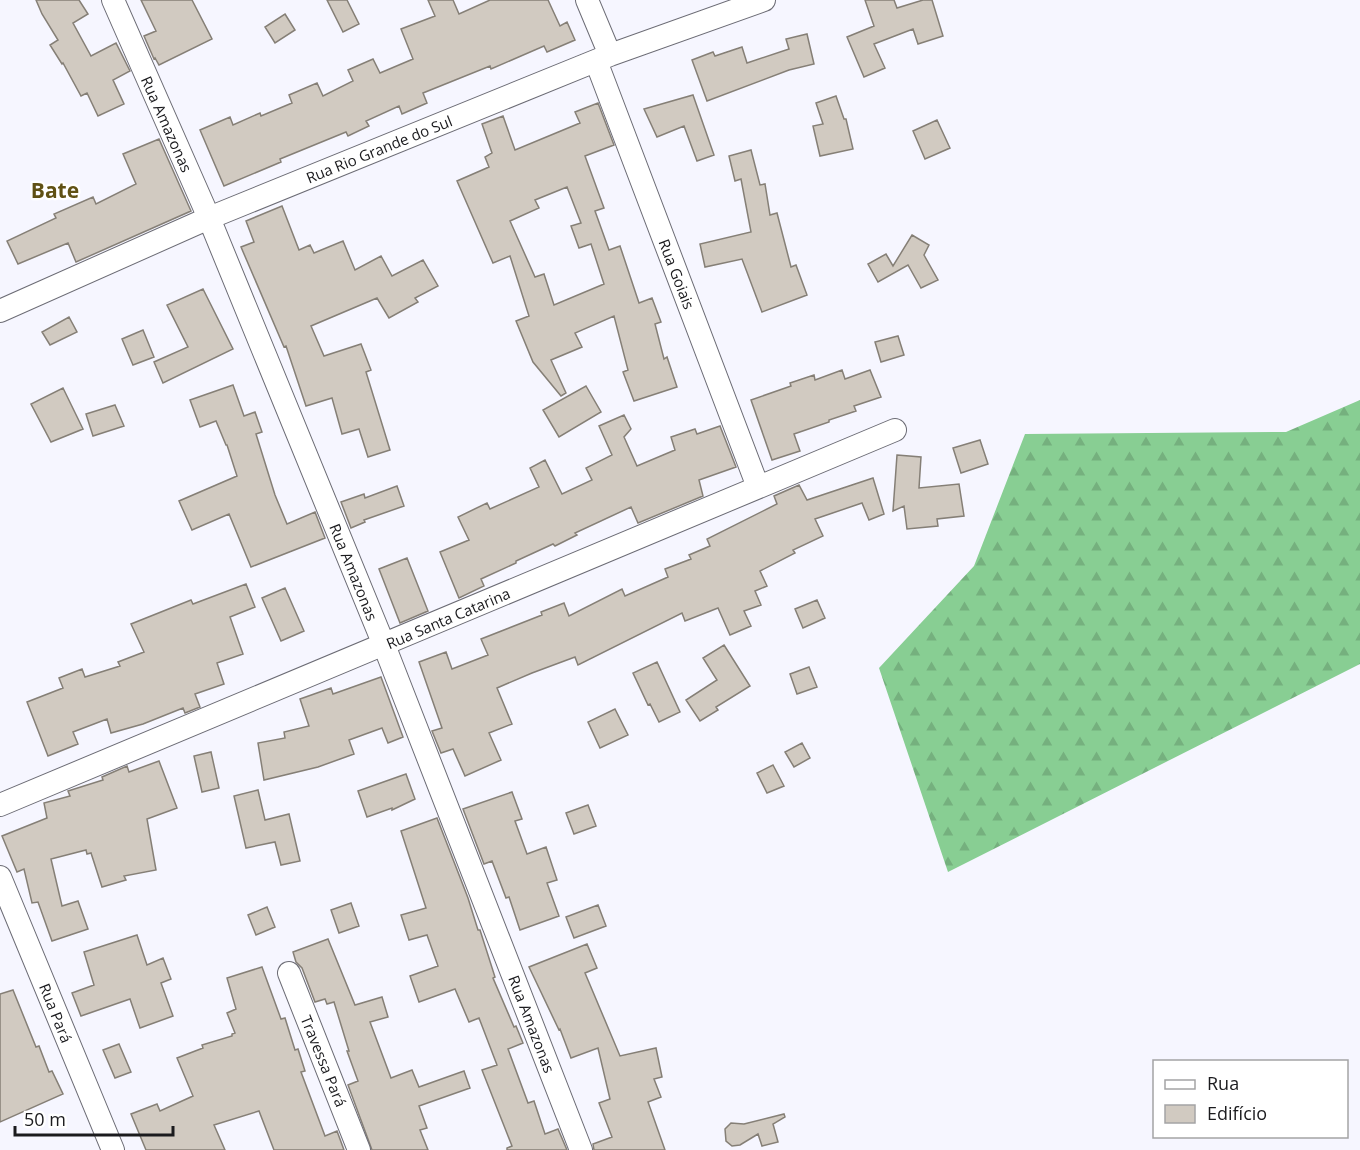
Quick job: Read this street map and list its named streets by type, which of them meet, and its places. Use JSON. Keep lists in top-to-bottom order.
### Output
{
  "streets": {
    "street": [
      "Rua Amazonas",
      "Rua Rio Grande do Sul",
      "Rua Goiais",
      "Rua Santa Catarina",
      "Rua Pará",
      "Travessa Pará"
    ]
  },
  "crossings": [
    ["Rua Amazonas", "Rua Rio Grande do Sul"],
    ["Rua Amazonas", "Rua Santa Catarina"],
    ["Rua Rio Grande do Sul", "Rua Goiais"],
    ["Rua Goiais", "Rua Santa Catarina"]
  ],
  "districts": ["Bate"],
  "legend": ["Rua", "Edifício"],
  "scale_bar": "50 m"
}
